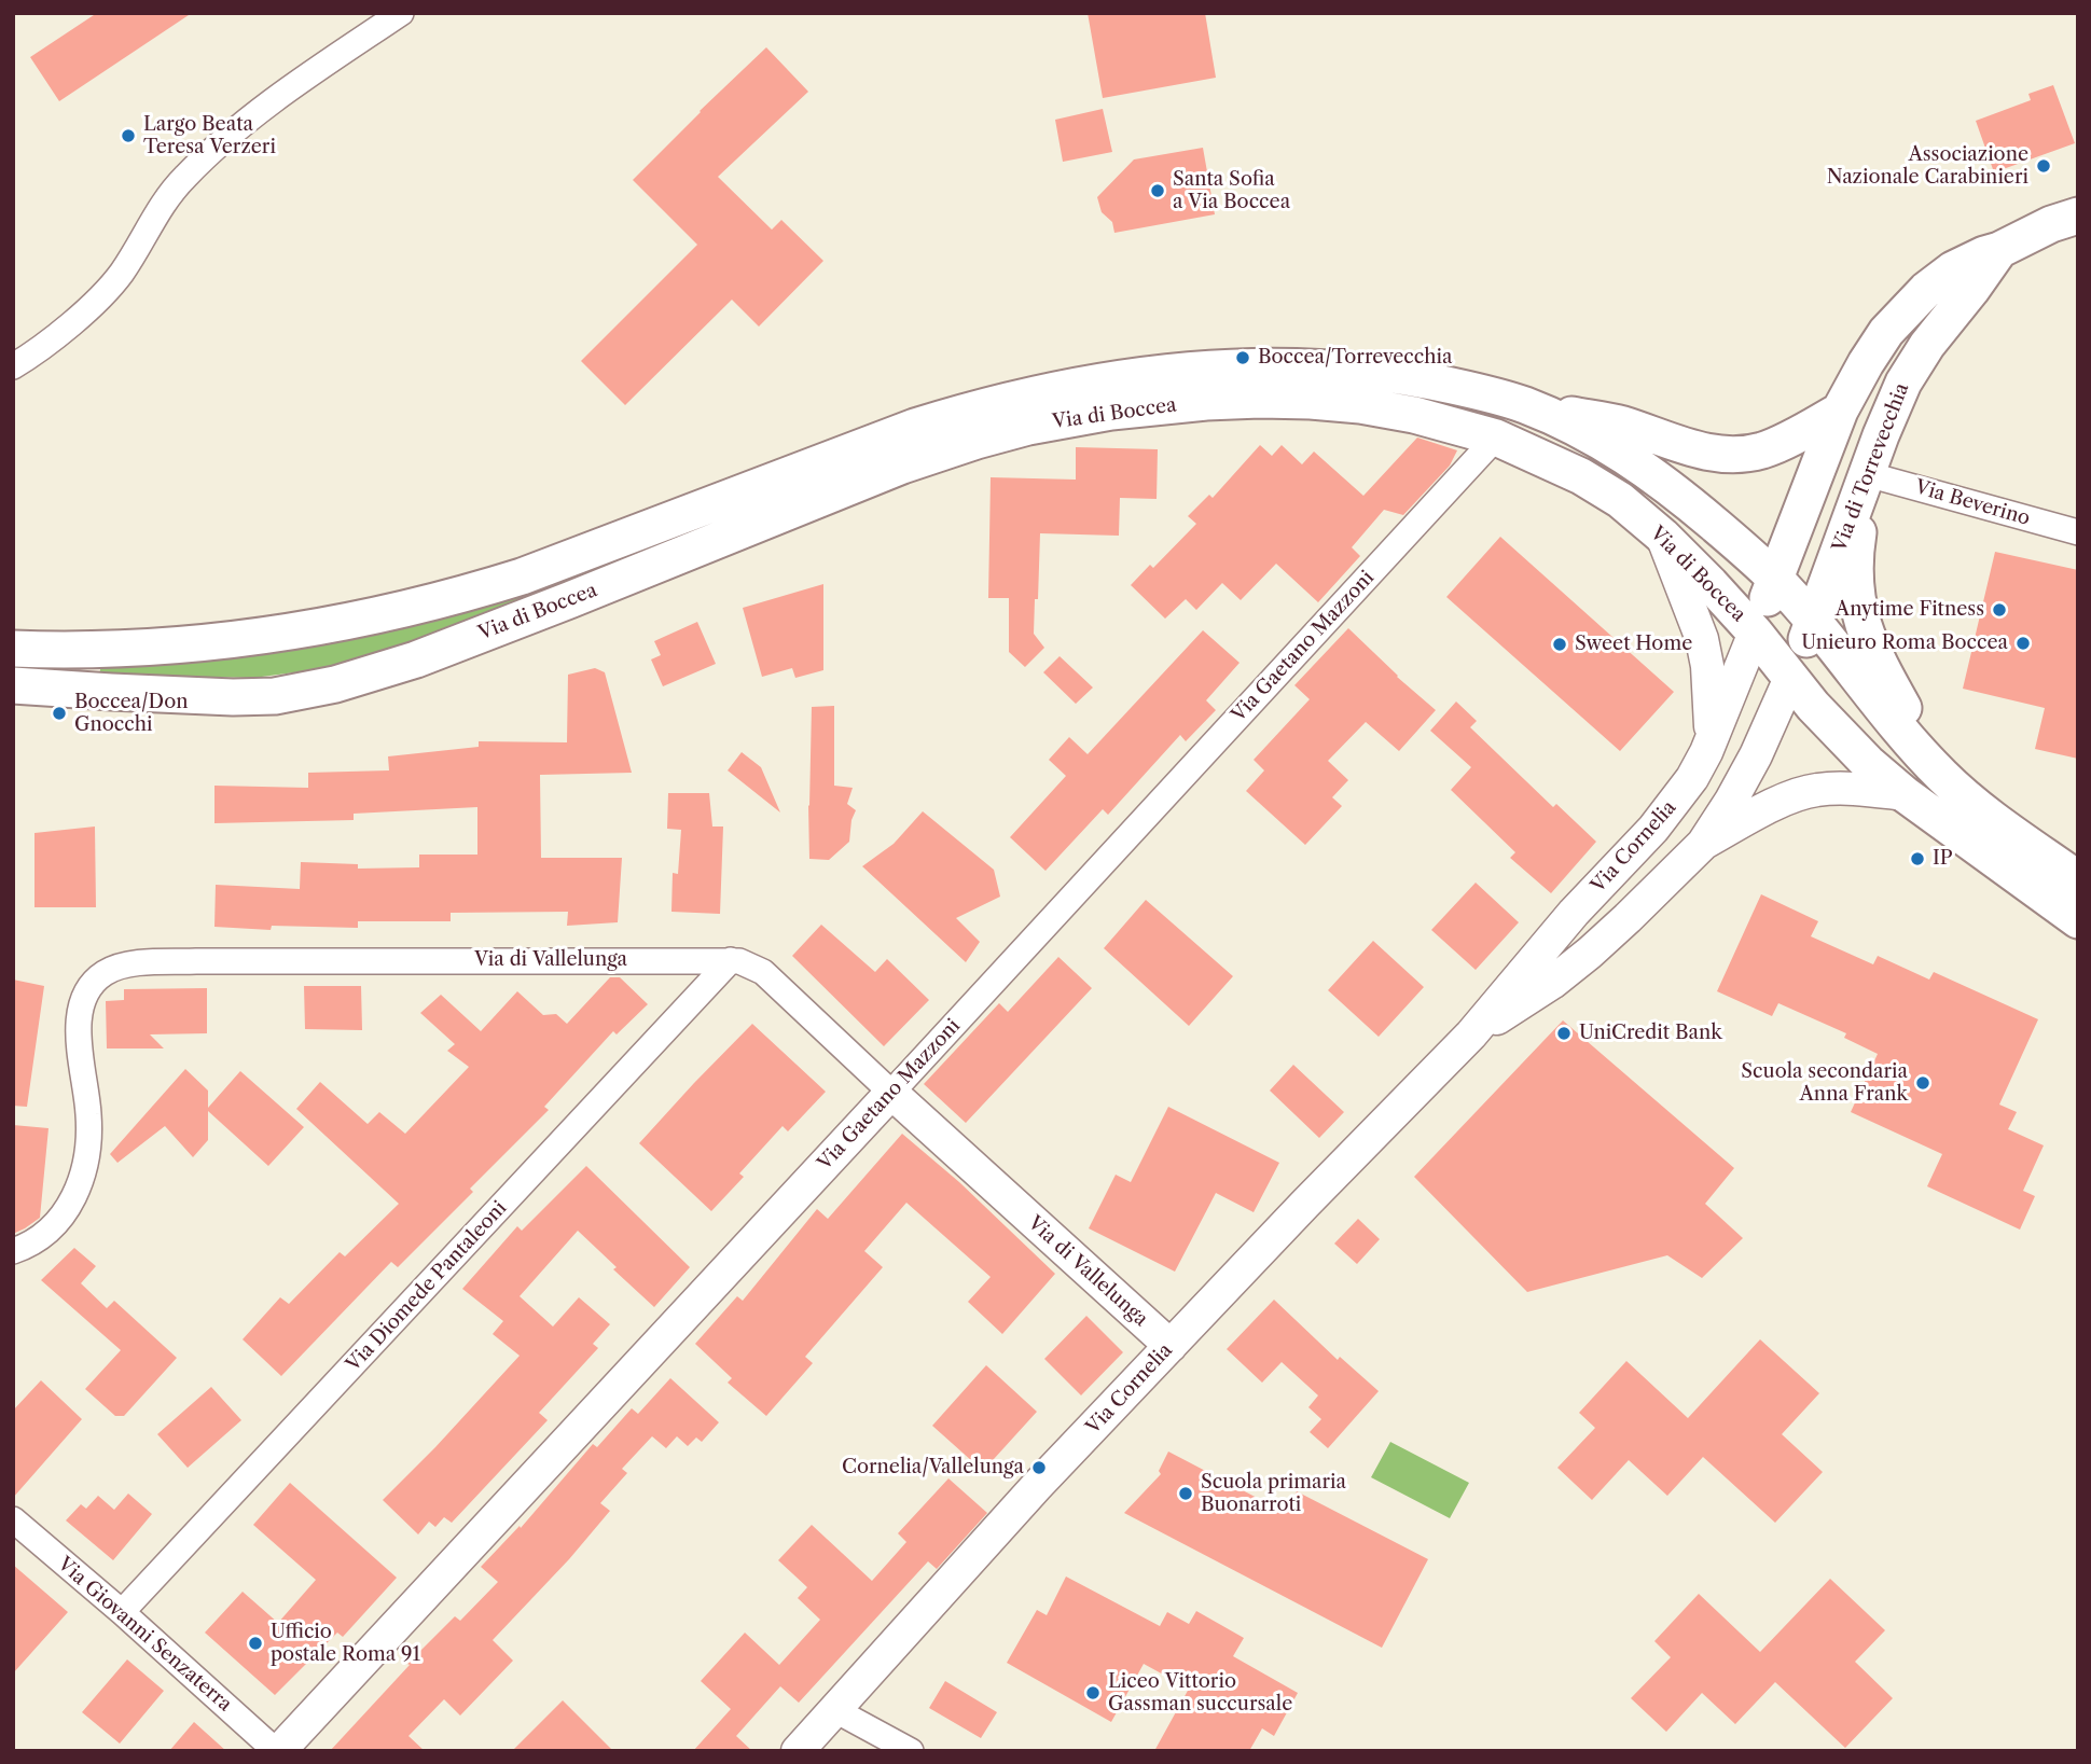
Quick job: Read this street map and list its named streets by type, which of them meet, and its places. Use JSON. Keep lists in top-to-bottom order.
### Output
{
  "streets": {
    "main road": ["Via di Boccea", "Via di Torrevecchia"],
    "street": [
      "Via Beverino",
      "Via Gaetano Mazzoni",
      "Via Cornelia",
      "Via di Vallelunga",
      "Via Diomede Pantaleoni",
      "Via Giovanni Senzaterra"
    ]
  },
  "crossings": [
    ["Via di Boccea", "Via di Torrevecchia"],
    ["Via di Boccea", "Via Gaetano Mazzoni"],
    ["Via di Boccea", "Via Cornelia"],
    ["Via di Torrevecchia", "Via Beverino"],
    ["Via di Torrevecchia", "Via Cornelia"],
    ["Via Gaetano Mazzoni", "Via di Vallelunga"],
    ["Via Gaetano Mazzoni", "Via Giovanni Senzaterra"],
    ["Via Cornelia", "Via di Vallelunga"],
    ["Via di Vallelunga", "Via Diomede Pantaleoni"],
    ["Via Diomede Pantaleoni", "Via Giovanni Senzaterra"]
  ],
  "places": [
    "Largo Beata Teresa Verzeri",
    "Associazione Nazionale Carabinieri",
    "Santa Sofia a Via Boccea",
    "Boccea/Torrevecchia",
    "Anytime Fitness",
    "Unieuro Roma Boccea",
    "Sweet Home",
    "Boccea/Don Gnocchi",
    "IP",
    "UniCredit Bank",
    "Scuola secondaria Anna Frank",
    "Cornelia/Vallelunga",
    "Scuola primaria Buonarroti",
    "Ufficio postale Roma 91",
    "Liceo Vittorio Gassman succursale"
  ]
}
